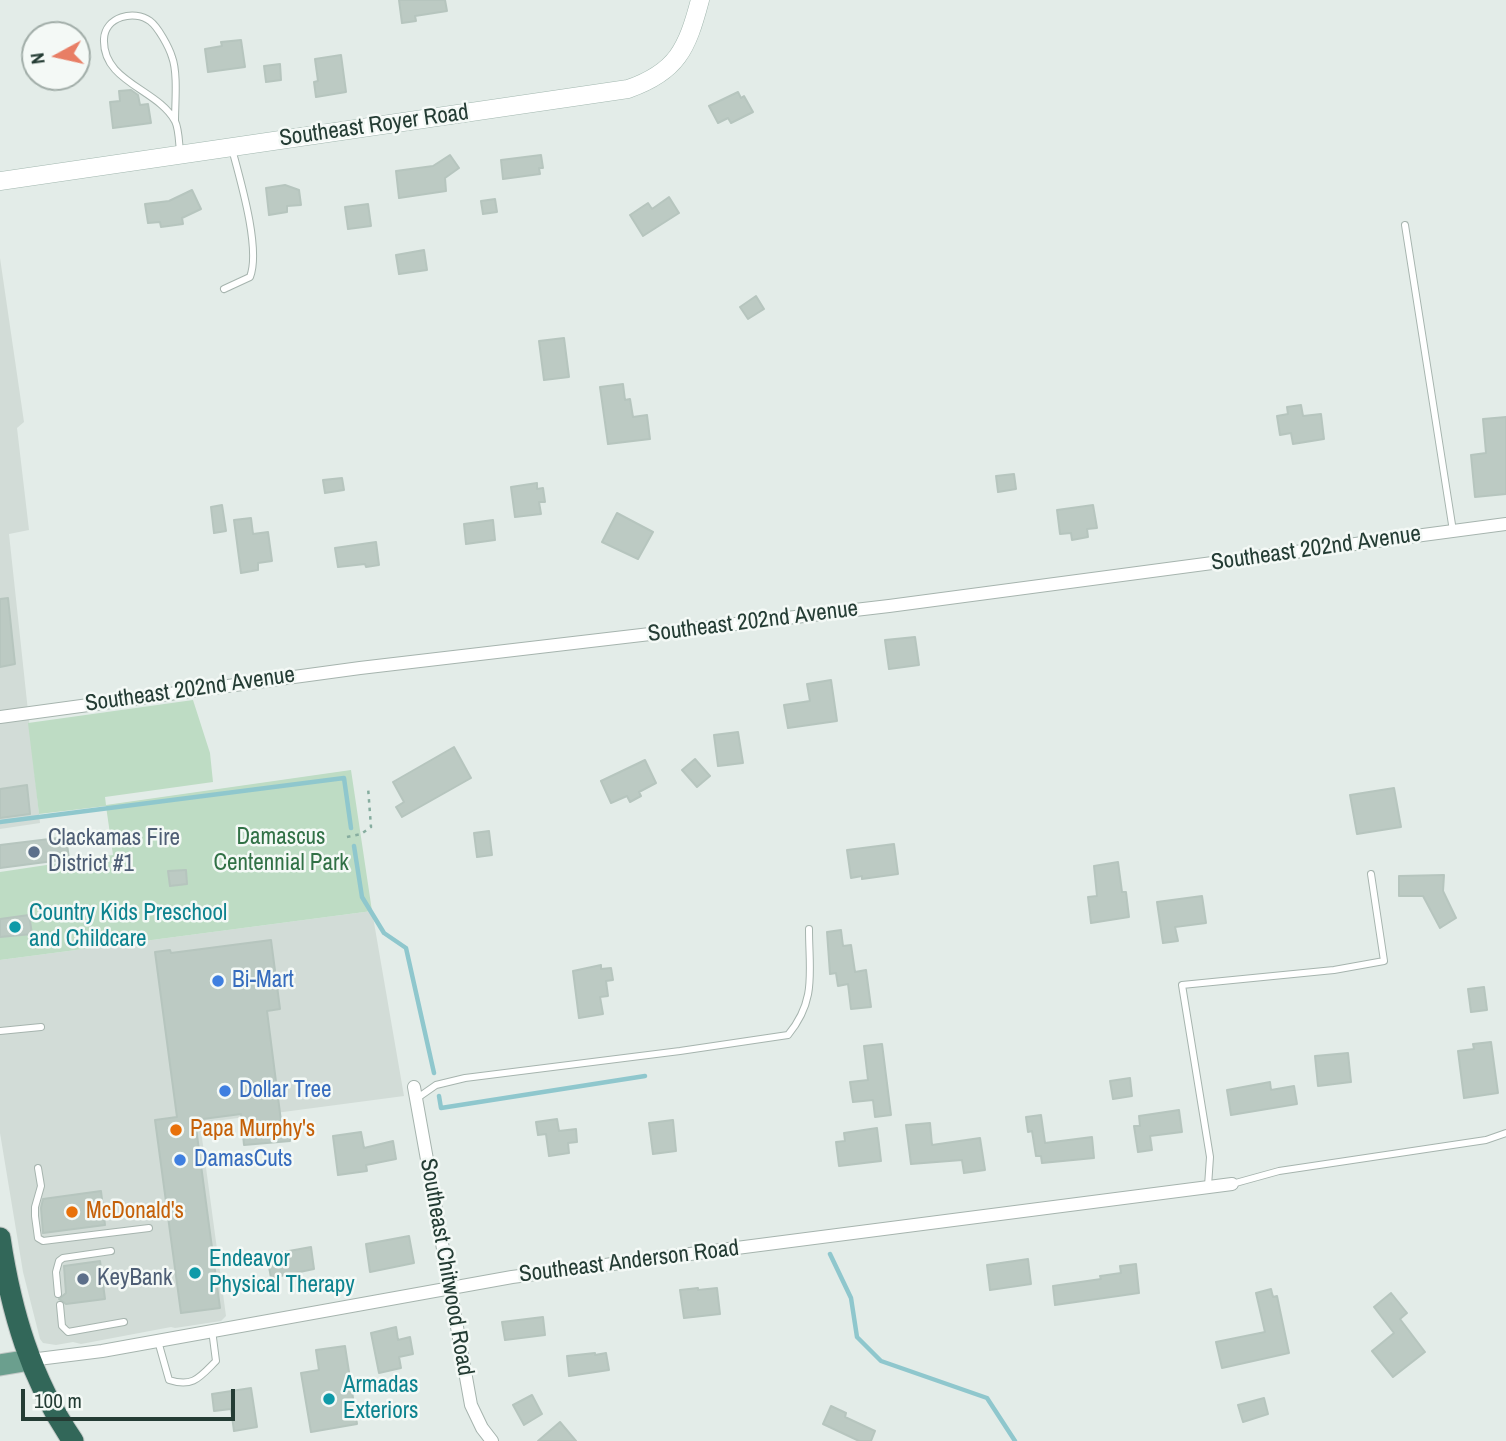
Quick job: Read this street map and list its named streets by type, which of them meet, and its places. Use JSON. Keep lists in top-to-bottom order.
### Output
{
  "streets": {
    "street": [
      "Southeast Royer Road",
      "Southeast 202nd Avenue",
      "Southeast Anderson Road",
      "Southeast Chitwood Road"
    ]
  },
  "crossings": [
    ["Southeast Anderson Road", "Southeast Chitwood Road"]
  ],
  "parks": ["Damascus Centennial Park"],
  "places": [
    "Clackamas Fire District #1",
    "Country Kids Preschool and Childcare",
    "Bi-Mart",
    "Dollar Tree",
    "Papa Murphy's",
    "DamasCuts",
    "McDonald's",
    "Endeavor Physical Therapy",
    "KeyBank",
    "Armadas Exteriors"
  ],
  "scale_bar": "100 m",
  "north": "left"
}
